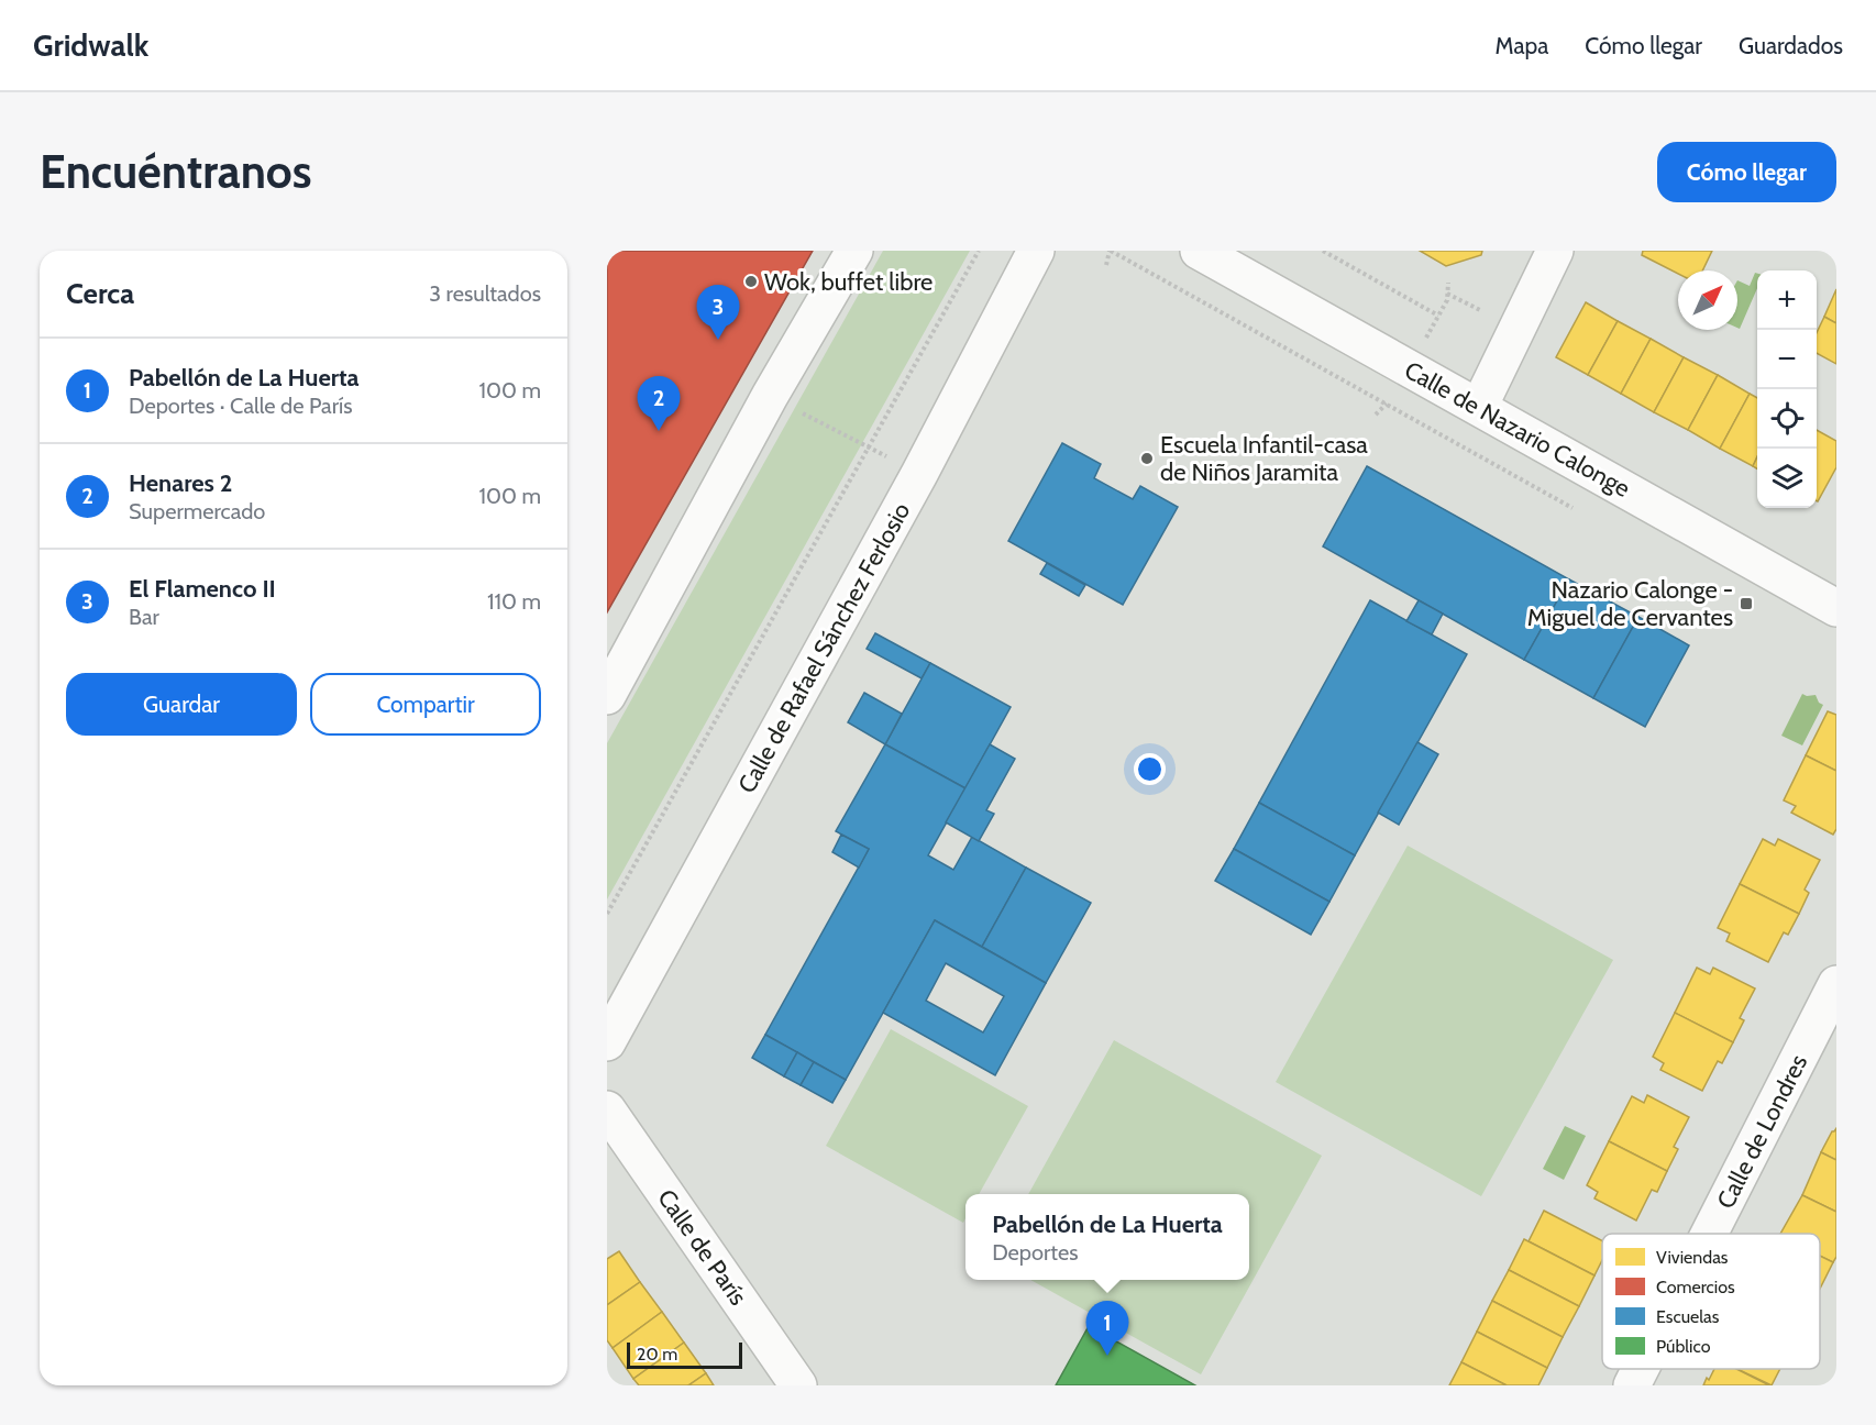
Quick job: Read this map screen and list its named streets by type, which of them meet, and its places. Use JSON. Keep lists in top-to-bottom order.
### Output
{
  "streets": {
    "street": [
      "Calle de Nazario Calonge",
      "Calle de Rafael Sánchez Ferlosio",
      "Calle de Londres",
      "Calle de París"
    ]
  },
  "places": {
    "other": ["Wok, buffet libre", "Escuela Infantil-casa de Niños Jaramita"],
    "transit": ["Nazario Calonge - Miguel de Cervantes"]
  },
  "legend": [
    "Viviendas",
    "Comercios",
    "Escuelas",
    "Público"
  ],
  "scale_bar": "20 m",
  "north": "top right",
  "page": {
    "header": "Gridwalk",
    "nav": ["Mapa", "Cómo llegar", "Guardados"],
    "buttons": [
      "Cómo llegar",
      ["Guardar", "Compartir"]
    ],
    "title": "Encuéntranos",
    "heading": ["Cerca", "3 resultados"],
    "map_buttons": ["+", "−"],
    "pins": ["3", "2", "1"],
    "list": [
      {
        "mark": "1",
        "name": "Pabellón de La Huerta",
        "note": "Deportes · Calle de París",
        "value": "100 m"
      },
      {
        "mark": "2",
        "name": "Henares 2",
        "note": "Supermercado",
        "value": "100 m"
      },
      {
        "mark": "3",
        "name": "El Flamenco II",
        "note": "Bar",
        "value": "110 m"
      }
    ],
    "popup": ["Pabellón de La Huerta", "Deportes"],
    "scale": "20 m"
  }
}
